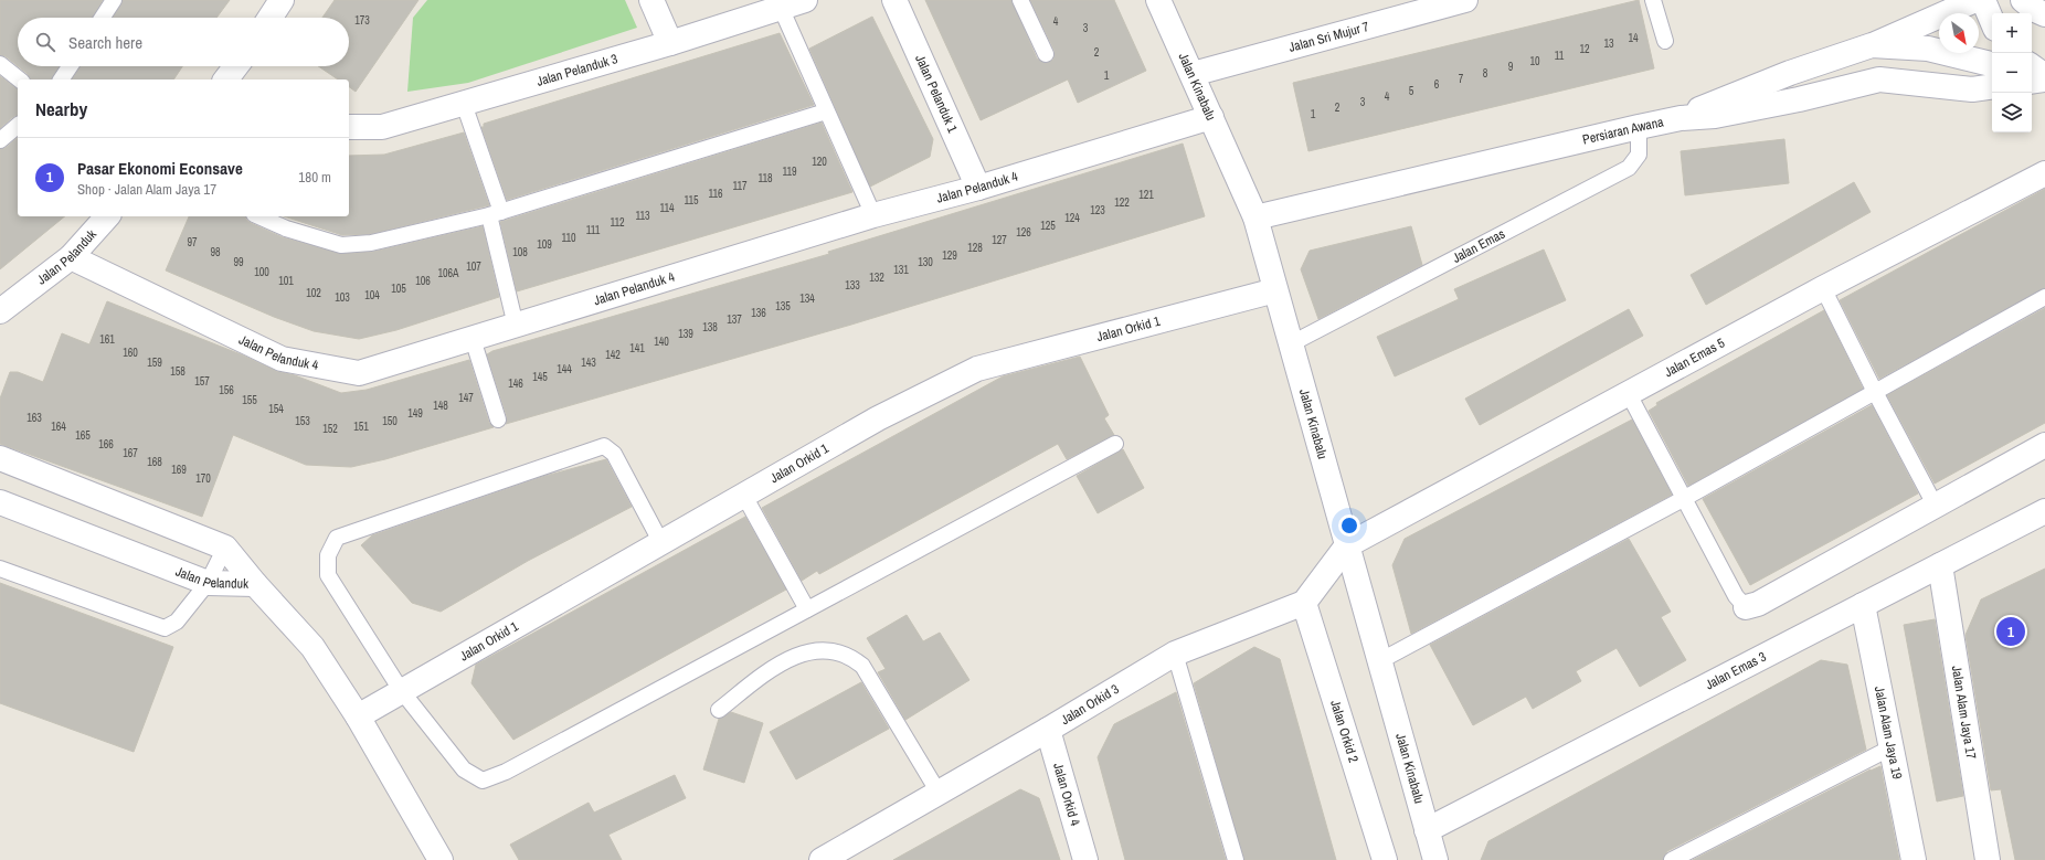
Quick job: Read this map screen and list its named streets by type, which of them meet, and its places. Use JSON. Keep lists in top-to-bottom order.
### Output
{
  "streets": {
    "street": [
      "Jalan Sri Mujur 7",
      "Jalan Pelanduk 3",
      "Jalan Kinabalu",
      "Jalan Pelanduk 1",
      "Persiaran Awana",
      "Jalan Pelanduk 4",
      "Jalan Pelanduk",
      "Jalan Orkid 1",
      "Jalan Emas 5",
      "Jalan Emas 3",
      "Jalan Orkid 3",
      "Jalan Alam Jaya 17",
      "Jalan Orkid 2",
      "Jalan Alam Jaya 19",
      "Jalan Orkid 4"
    ],
    "lane": ["Jalan Emas"]
  },
  "crossings": [
    ["Jalan Sri Mujur 7", "Jalan Kinabalu"],
    ["Jalan Kinabalu", "Persiaran Awana"],
    ["Jalan Kinabalu", "Jalan Pelanduk 4"],
    ["Jalan Kinabalu", "Jalan Emas"],
    ["Jalan Kinabalu", "Jalan Orkid 1"],
    ["Jalan Kinabalu", "Jalan Emas 5"],
    ["Jalan Kinabalu", "Jalan Emas 3"],
    ["Jalan Pelanduk 1", "Jalan Pelanduk 4"],
    ["Persiaran Awana", "Jalan Emas"],
    ["Jalan Pelanduk 4", "Jalan Pelanduk"],
    ["Jalan Emas 3", "Jalan Alam Jaya 17"],
    ["Jalan Emas 3", "Jalan Alam Jaya 19"],
    ["Jalan Orkid 3", "Jalan Orkid 2"],
    ["Jalan Orkid 3", "Jalan Orkid 4"]
  ],
  "house_numbers": [
    "173",
    "4",
    "3",
    "14",
    "13",
    "12",
    "2",
    "11",
    "10",
    "9",
    "8",
    "1",
    "7",
    "6",
    "5",
    "4",
    "3",
    "2",
    "1",
    "120",
    "119",
    "118",
    "117",
    "116",
    "121",
    "115",
    "122",
    "114",
    "123",
    "113",
    "124",
    "112",
    "125",
    "111",
    "126",
    "110",
    "127",
    "97",
    "109",
    "128",
    "98",
    "108",
    "129",
    "99",
    "130",
    "107",
    "131",
    "100",
    "106A",
    "132",
    "101",
    "106",
    "133",
    "105",
    "102",
    "104",
    "103",
    "134",
    "135",
    "136",
    "137",
    "138",
    "139",
    "161",
    "140",
    "141",
    "160",
    "142",
    "159",
    "143",
    "144",
    "158",
    "145",
    "157",
    "146",
    "156",
    "147",
    "155",
    "148",
    "154",
    "149",
    "163",
    "153",
    "150",
    "164",
    "151",
    "152",
    "165",
    "166",
    "167",
    "168",
    "169",
    "170"
  ],
  "north": "bottom right",
  "page": {
    "map_buttons": ["+", "−"],
    "search": "Search here",
    "heading": "Nearby",
    "list": [
      {
        "mark": "1",
        "name": "Pasar Ekonomi Econsave",
        "note": "Shop · Jalan Alam Jaya 17",
        "value": "180 m"
      }
    ],
    "pins": "1"
  }
}
